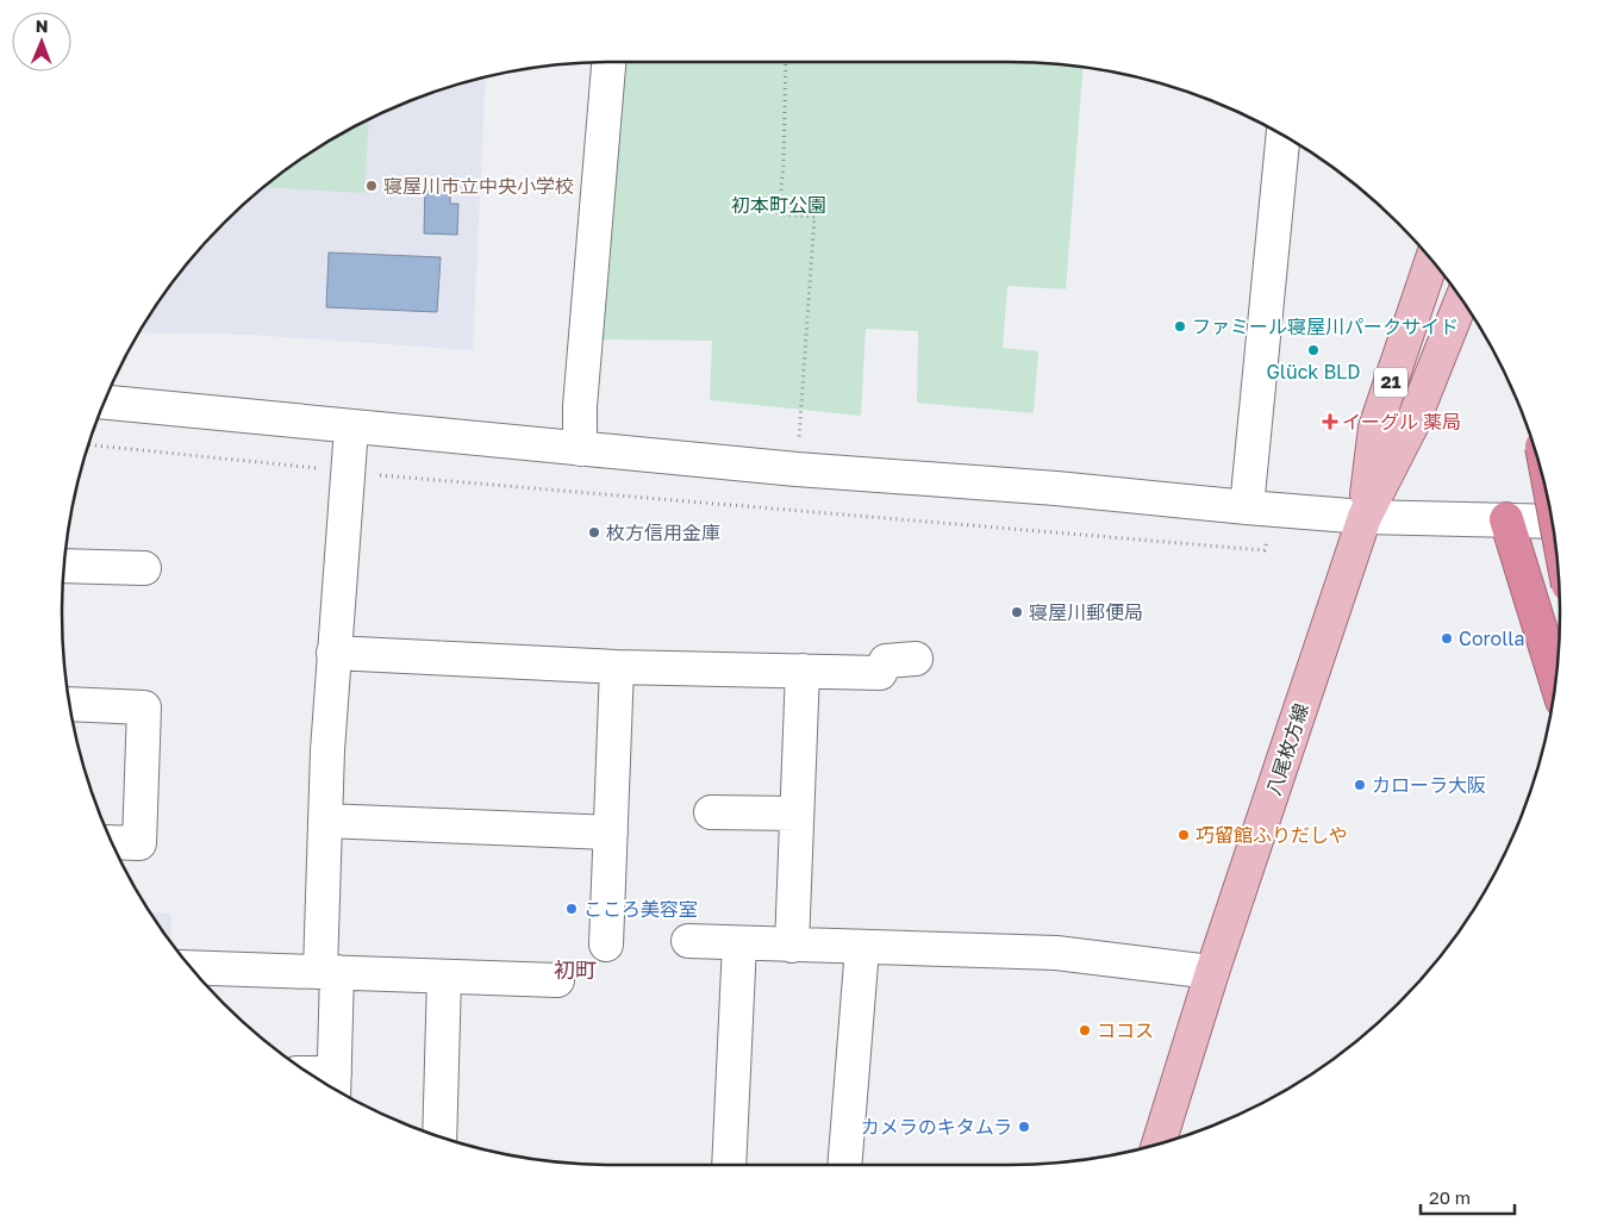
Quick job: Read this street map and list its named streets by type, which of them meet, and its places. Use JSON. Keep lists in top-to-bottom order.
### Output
{
  "streets": {
    "main road": ["21", "八尾枚方線"]
  },
  "districts": ["初町"],
  "parks": ["初本町公園"],
  "places": {
    "other": [
      "寝屋川市立中央小学校",
      "ファミール寝屋川パークサイド",
      "Glück BLD",
      "枚方信用金庫",
      "寝屋川郵便局",
      "Corolla",
      "カローラ大阪",
      "巧留館ふりだしや",
      "こころ美容室",
      "ココス",
      "カメラのキタムラ"
    ],
    "health": ["イーグル 薬局"]
  },
  "scale_bar": "20 m",
  "north": "top"
}
